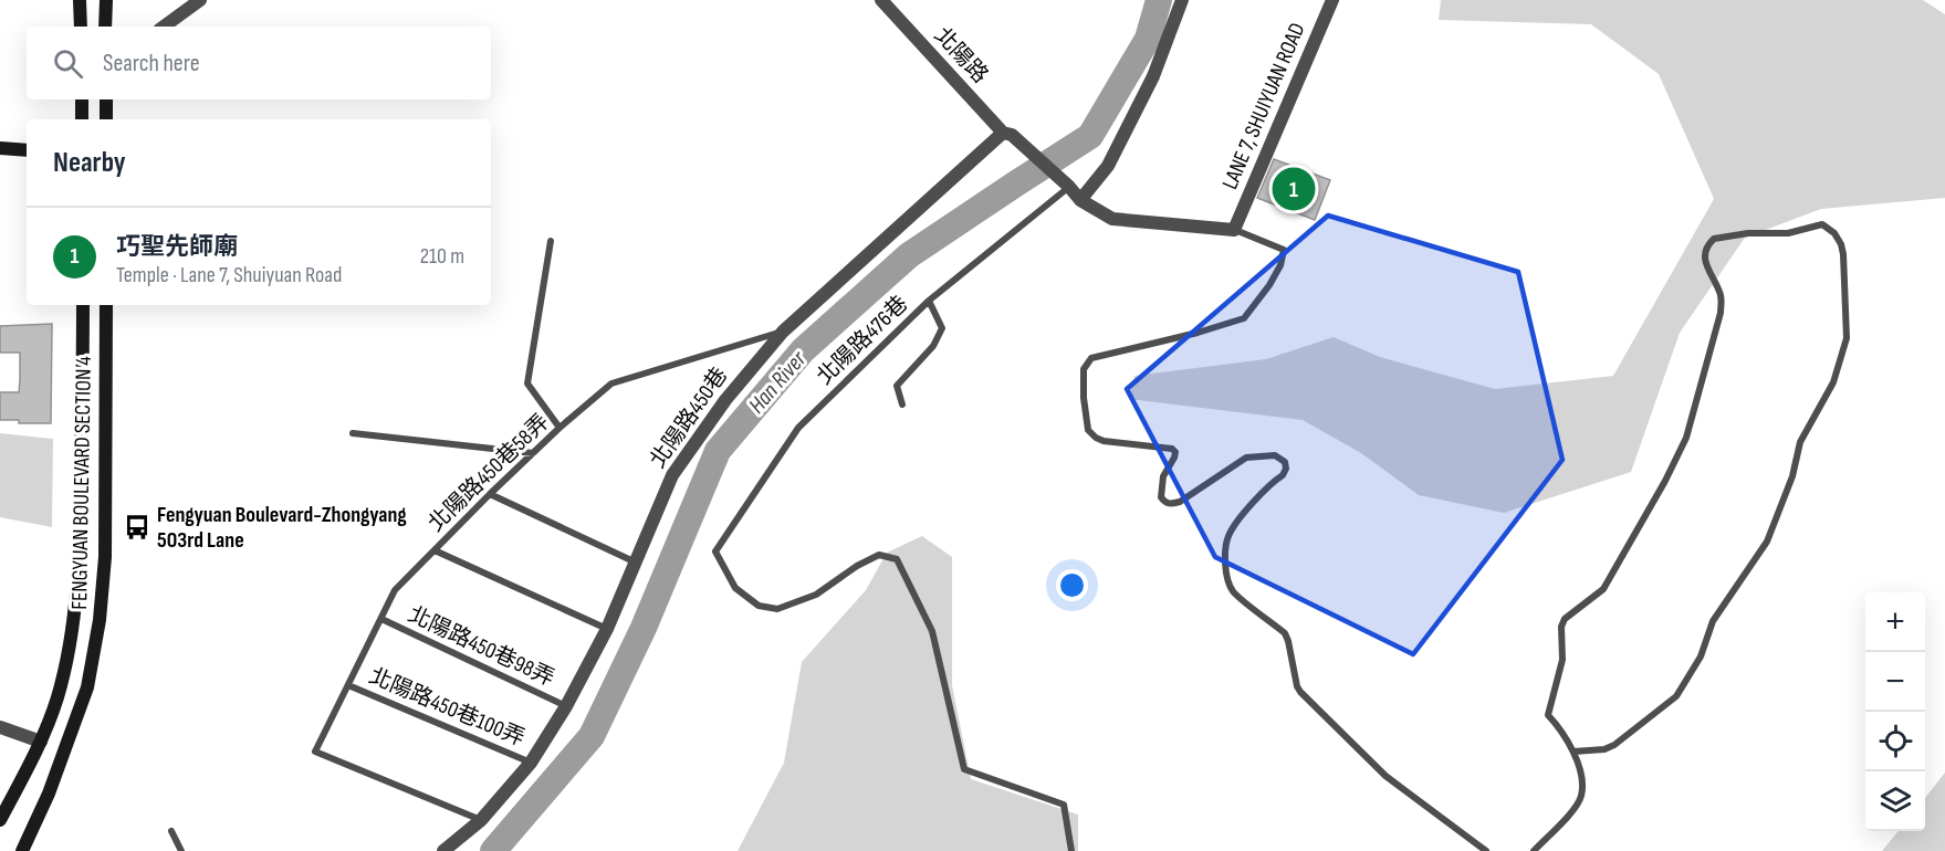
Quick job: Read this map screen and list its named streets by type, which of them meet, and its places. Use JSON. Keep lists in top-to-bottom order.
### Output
{
  "streets": {
    "street": [
      "北陽路",
      "LANE 7, SHUIYUAN ROAD",
      "北陽路450巷",
      "FENGYUAN BOULEVARD SECTION 4"
    ],
    "lane": [
      "北陽路476巷",
      "北陽路450巷58弄",
      "北陽路450巷98弄",
      "北陽路450巷100弄"
    ]
  },
  "crossings": [
    ["北陽路", "北陽路476巷"],
    ["北陽路", "北陽路450巷"],
    ["北陽路450巷", "北陽路450巷58弄"],
    ["北陽路450巷", "北陽路450巷98弄"],
    ["北陽路450巷", "北陽路450巷100弄"],
    ["北陽路450巷58弄", "北陽路450巷98弄"],
    ["北陽路450巷58弄", "北陽路450巷100弄"]
  ],
  "water": ["Han River"],
  "places": {
    "bus stop": ["Fengyuan Boulevard-Zhongyang 503rd Lane"]
  },
  "page": {
    "search": "Search here",
    "heading": "Nearby",
    "pins": "1",
    "list": [
      {
        "mark": "1",
        "name": "巧聖先師廟",
        "note": "Temple · Lane 7, Shuiyuan Road",
        "value": "210 m"
      }
    ],
    "map_buttons": ["+", "−"]
  }
}
